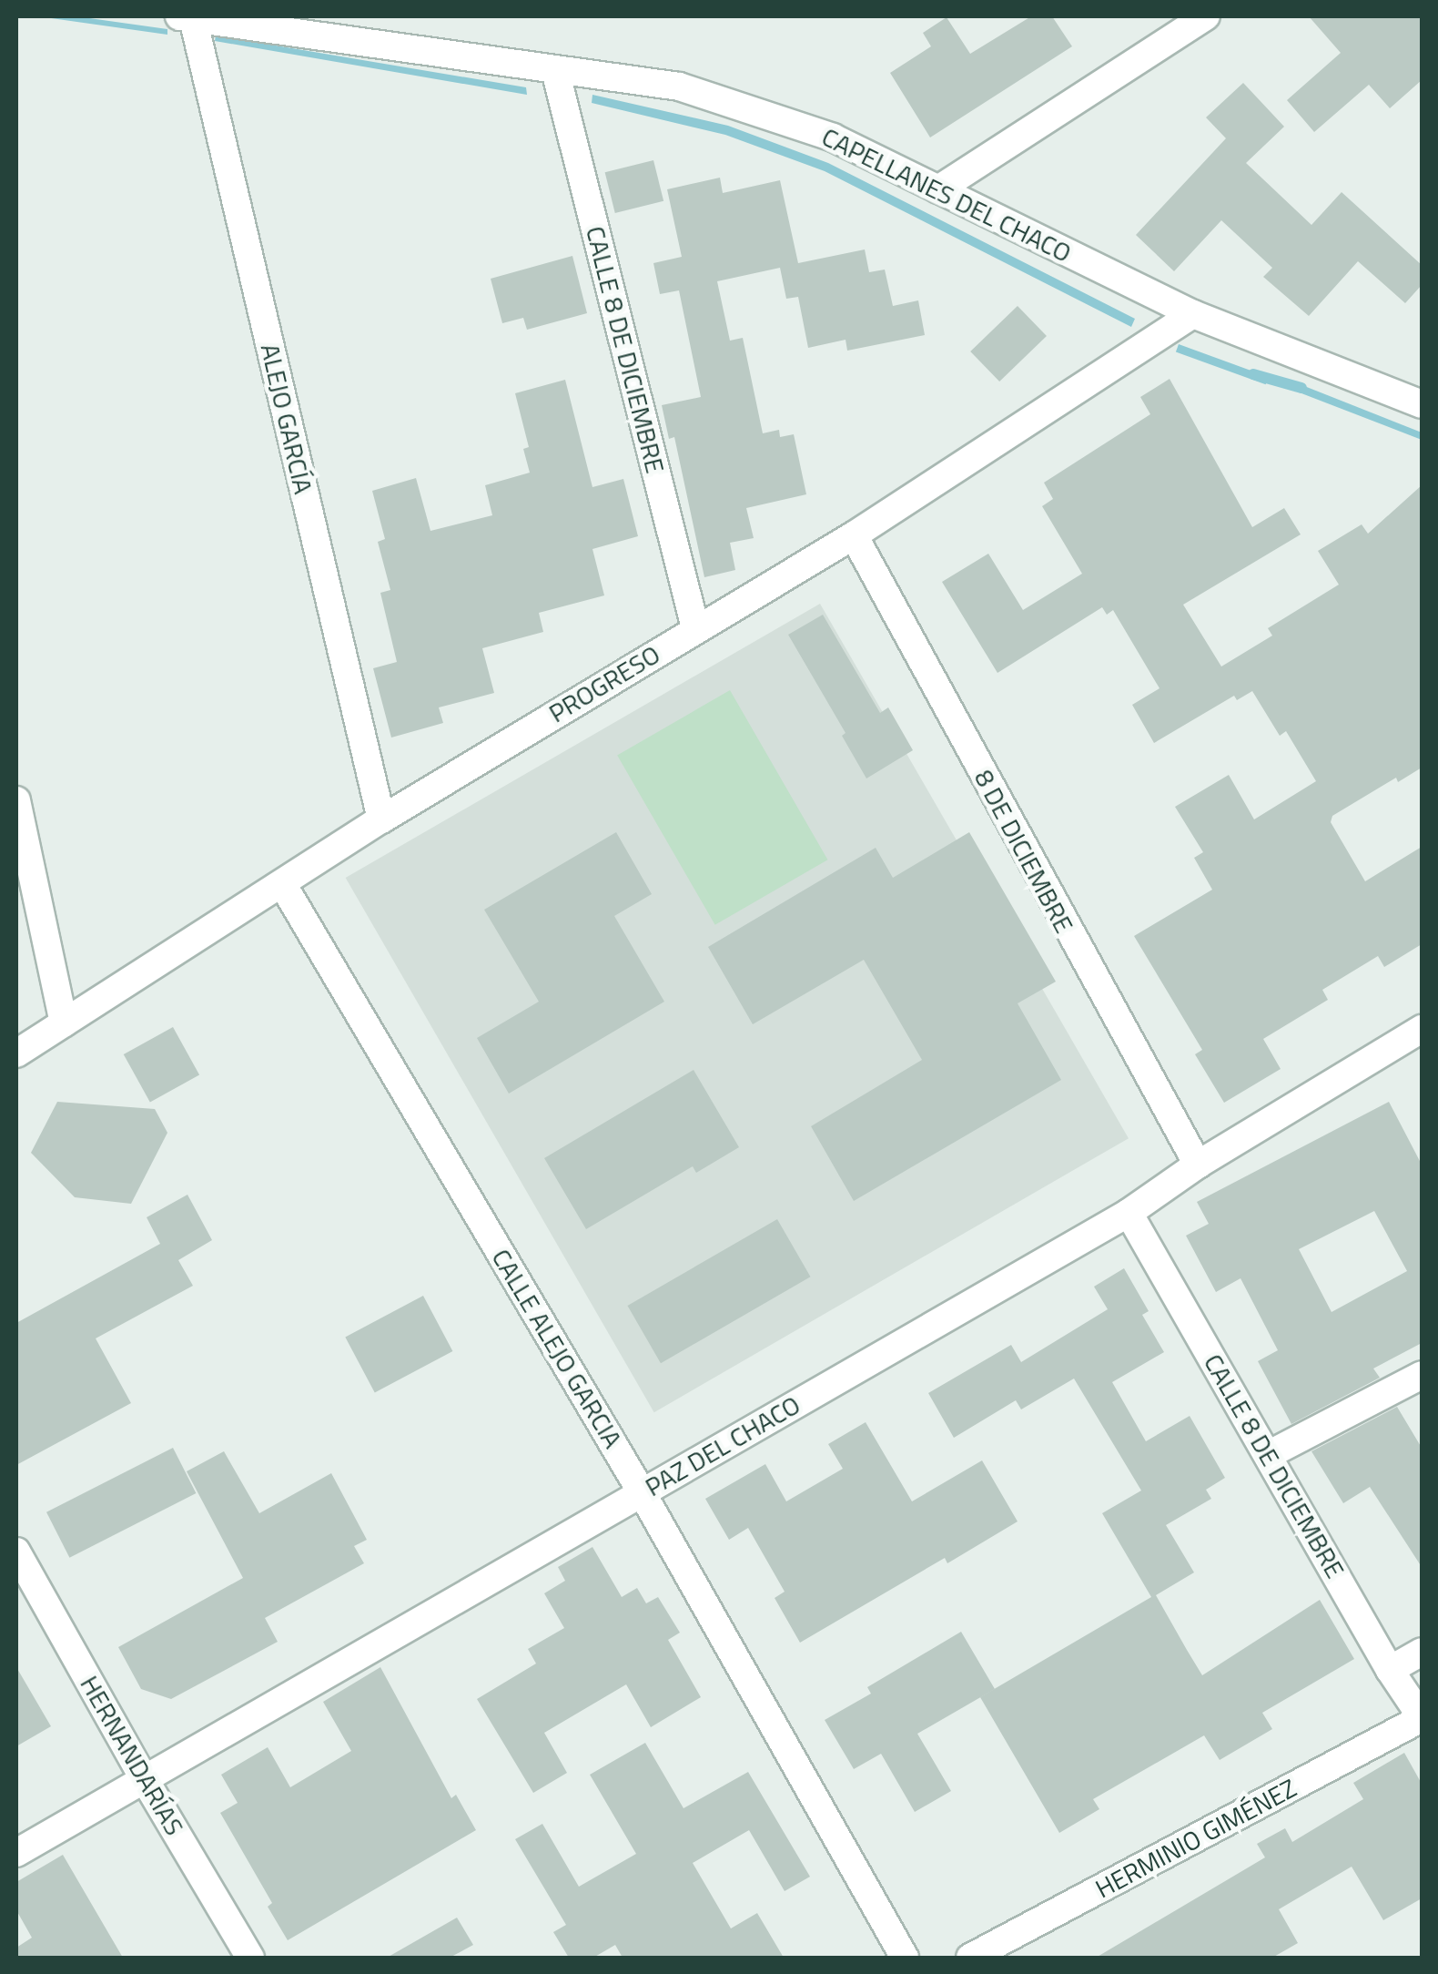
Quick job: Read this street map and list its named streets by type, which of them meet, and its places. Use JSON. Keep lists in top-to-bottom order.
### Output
{
  "streets": {
    "street": [
      "CAPELLANES DEL CHACO",
      "CALLE 8 DE DICIEMBRE",
      "ALEJO GARCÍA",
      "PROGRESO",
      "8 DE DICIEMBRE",
      "CALLE ALEJO GARCIA",
      "PAZ DEL CHACO",
      "HERNANDARÍAS",
      "HERMINIO GIMÉNEZ"
    ]
  },
  "crossings": [
    ["CAPELLANES DEL CHACO", "CALLE 8 DE DICIEMBRE"],
    ["CAPELLANES DEL CHACO", "ALEJO GARCÍA"],
    ["CAPELLANES DEL CHACO", "PROGRESO"],
    ["CALLE 8 DE DICIEMBRE", "PROGRESO"],
    ["CALLE 8 DE DICIEMBRE", "PAZ DEL CHACO"],
    ["CALLE 8 DE DICIEMBRE", "HERMINIO GIMÉNEZ"],
    ["ALEJO GARCÍA", "PROGRESO"],
    ["PROGRESO", "8 DE DICIEMBRE"],
    ["PROGRESO", "CALLE ALEJO GARCIA"],
    ["8 DE DICIEMBRE", "PAZ DEL CHACO"],
    ["CALLE ALEJO GARCIA", "PAZ DEL CHACO"],
    ["PAZ DEL CHACO", "HERNANDARÍAS"]
  ]
}
